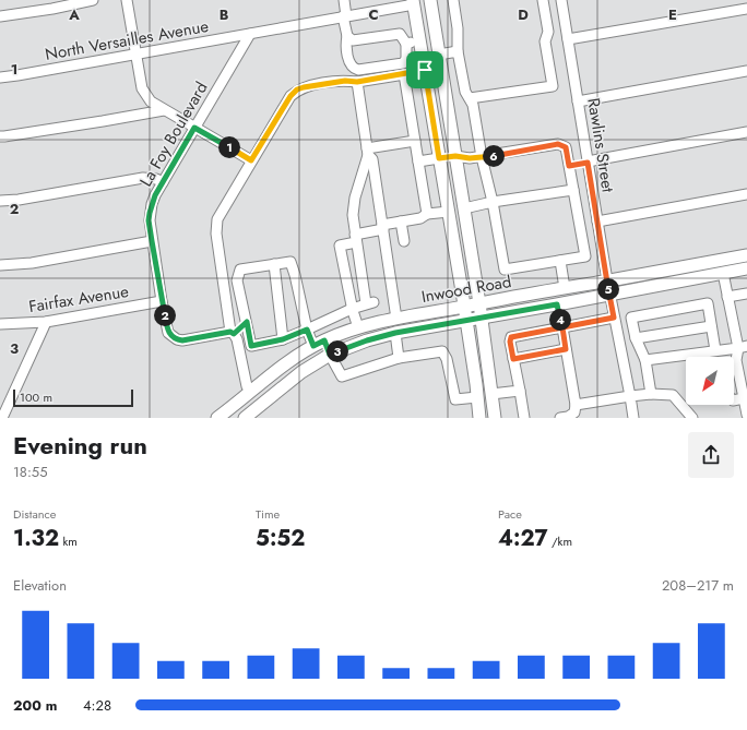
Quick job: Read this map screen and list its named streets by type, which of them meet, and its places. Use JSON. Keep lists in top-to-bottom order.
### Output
{
  "streets": {
    "main road": ["Inwood Road"],
    "street": [
      "North Versailles Avenue",
      "La Foy Boulevard",
      "Rawlins Street",
      "Fairfax Avenue"
    ]
  },
  "crossings": [
    ["North Versailles Avenue", "La Foy Boulevard"],
    ["La Foy Boulevard", "Fairfax Avenue"],
    ["Rawlins Street", "Inwood Road"]
  ],
  "scale_bar": "100 m",
  "north": "bottom left",
  "page": {
    "pins": [
      "1",
      "6",
      "5",
      "2",
      "4",
      "3"
    ],
    "scale": "100 m",
    "heading": ["Evening run", "18:55"],
    "stats": [
      ["Distance", "1.32 km"],
      ["Time", "5:52"],
      ["Pace", "4:27 /km"]
    ],
    "chart": ["Elevation", "208–217 m"],
    "list": [
      {
        "name": "200 m",
        "note": "4:28"
      }
    ]
  },
  "grid": {
    "columns": [
      "A",
      "B",
      "C",
      "D",
      "E"
    ],
    "rows": ["1", "2", "3"]
  }
}
